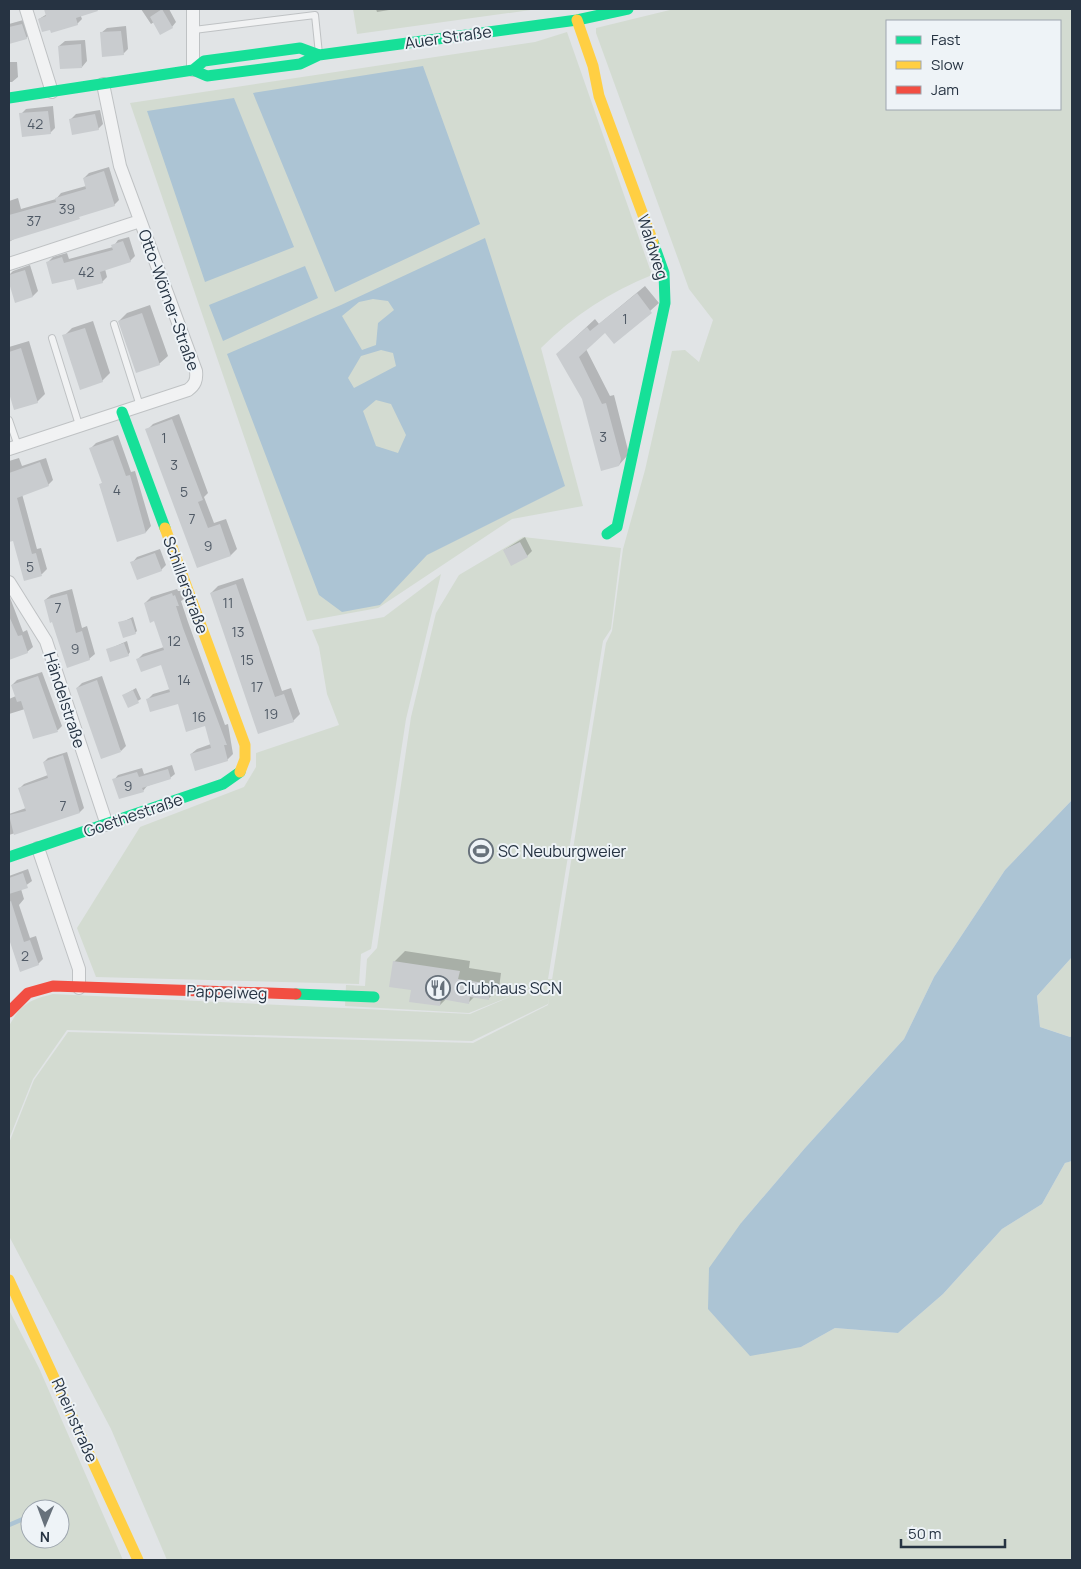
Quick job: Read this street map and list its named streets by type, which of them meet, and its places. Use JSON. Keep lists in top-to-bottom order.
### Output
{
  "streets": {
    "street": [
      "Auer Straße",
      "Waldweg",
      "Otto-Wörner-Straße",
      "Schillerstraße",
      "Händelstraße",
      "Goethestraße",
      "Pappelweg",
      "Rheinstraße"
    ]
  },
  "crossings": [
    ["Auer Straße", "Waldweg"],
    ["Auer Straße", "Otto-Wörner-Straße"],
    ["Otto-Wörner-Straße", "Schillerstraße"],
    ["Schillerstraße", "Goethestraße"],
    ["Händelstraße", "Goethestraße"]
  ],
  "places": {
    "sports": ["SC Neuburgweier"],
    "restaurant": ["Clubhaus SCN"]
  },
  "house_numbers": [
    "42",
    "39",
    "37",
    "42",
    "1",
    "3",
    "1",
    "3",
    "4",
    "5",
    "7",
    "9",
    "5",
    "11",
    "7",
    "13",
    "12",
    "9",
    "15",
    "14",
    "17",
    "19",
    "16",
    "9",
    "7",
    "2"
  ],
  "legend": ["Fast", "Slow", "Jam"],
  "scale_bar": "50 m",
  "north": "bottom"
}
